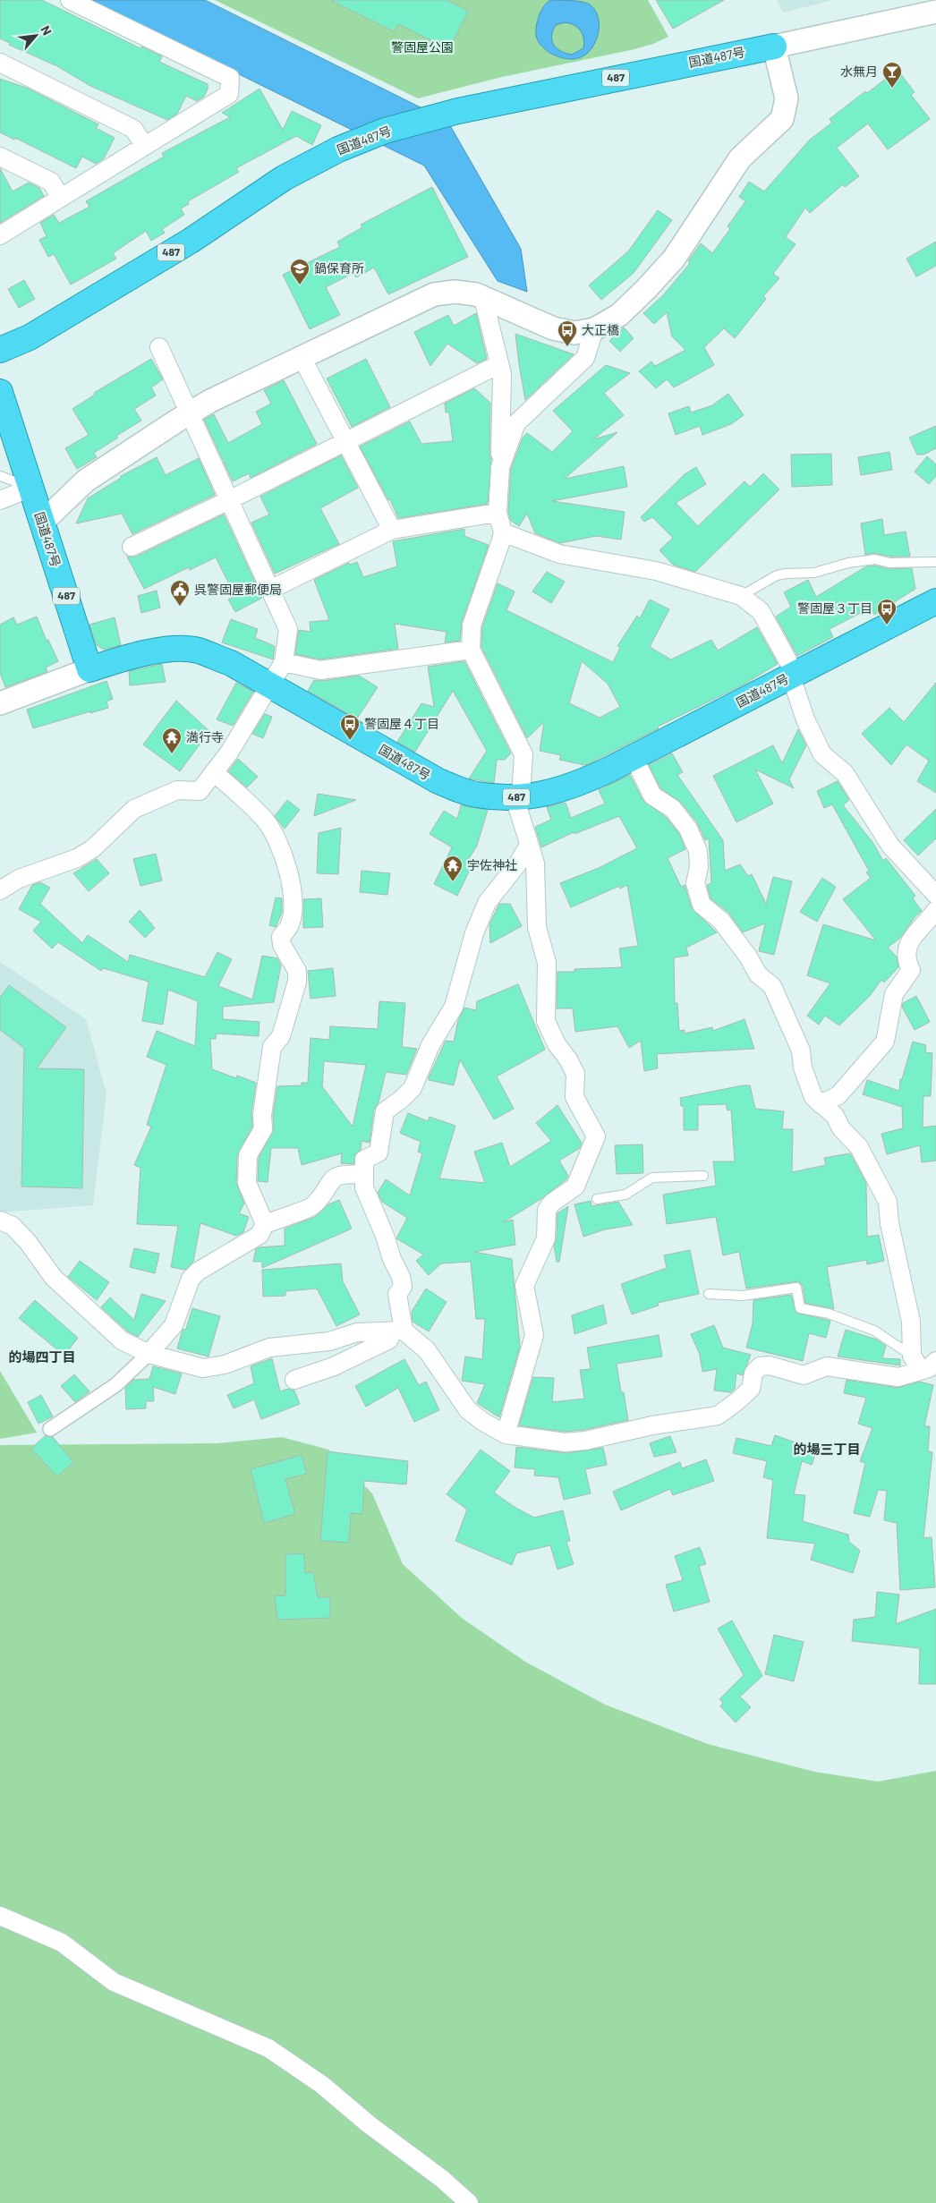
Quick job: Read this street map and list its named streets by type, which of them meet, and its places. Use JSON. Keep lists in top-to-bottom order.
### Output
{
  "streets": {
    "highway": ["国道487号", "487"]
  },
  "districts": ["的場四丁目", "的場三丁目"],
  "parks": ["警固屋公園"],
  "places": {
    "bar": ["水無月"],
    "school or university": ["鍋保育所"],
    "bus stop": ["大正橋", "警固屋３丁目", "警固屋４丁目"],
    "public building": ["呉警固屋郵便局"],
    "temple": ["満行寺", "宇佐神社"]
  },
  "north": "top right"
}
